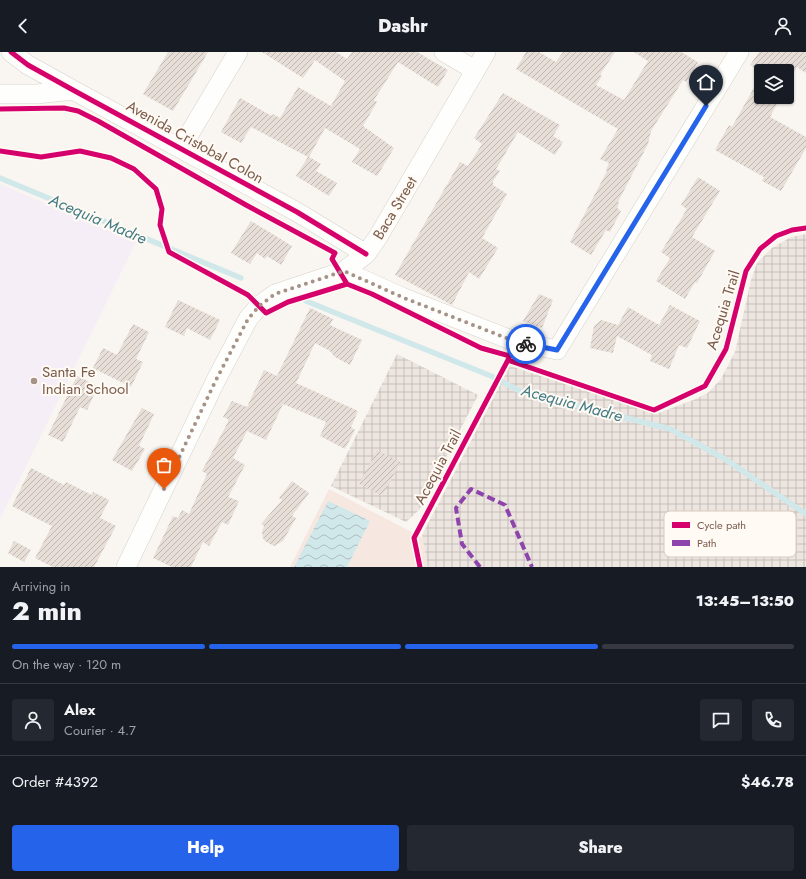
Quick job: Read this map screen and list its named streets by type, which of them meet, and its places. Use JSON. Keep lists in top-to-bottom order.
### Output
{
  "streets": {
    "street": ["Avenida Cristobal Colon", "Baca Street"],
    "cycle path": ["Acequia Trail"]
  },
  "crossings": [
    ["Avenida Cristobal Colon", "Baca Street"]
  ],
  "water": ["Acequia Madre"],
  "places": ["Santa Fe Indian School"],
  "legend": ["Cycle path", "Path"],
  "page": {
    "header": "Dashr",
    "heading": ["2 min", "Arriving in", "13:45–13:50"],
    "panel": [
      "Alex",
      "Courier · 4.7",
      "Order #4392",
      "$46.78"
    ],
    "bar": "On the way · 120 m",
    "buttons": ["Help", "Share"]
  }
}
